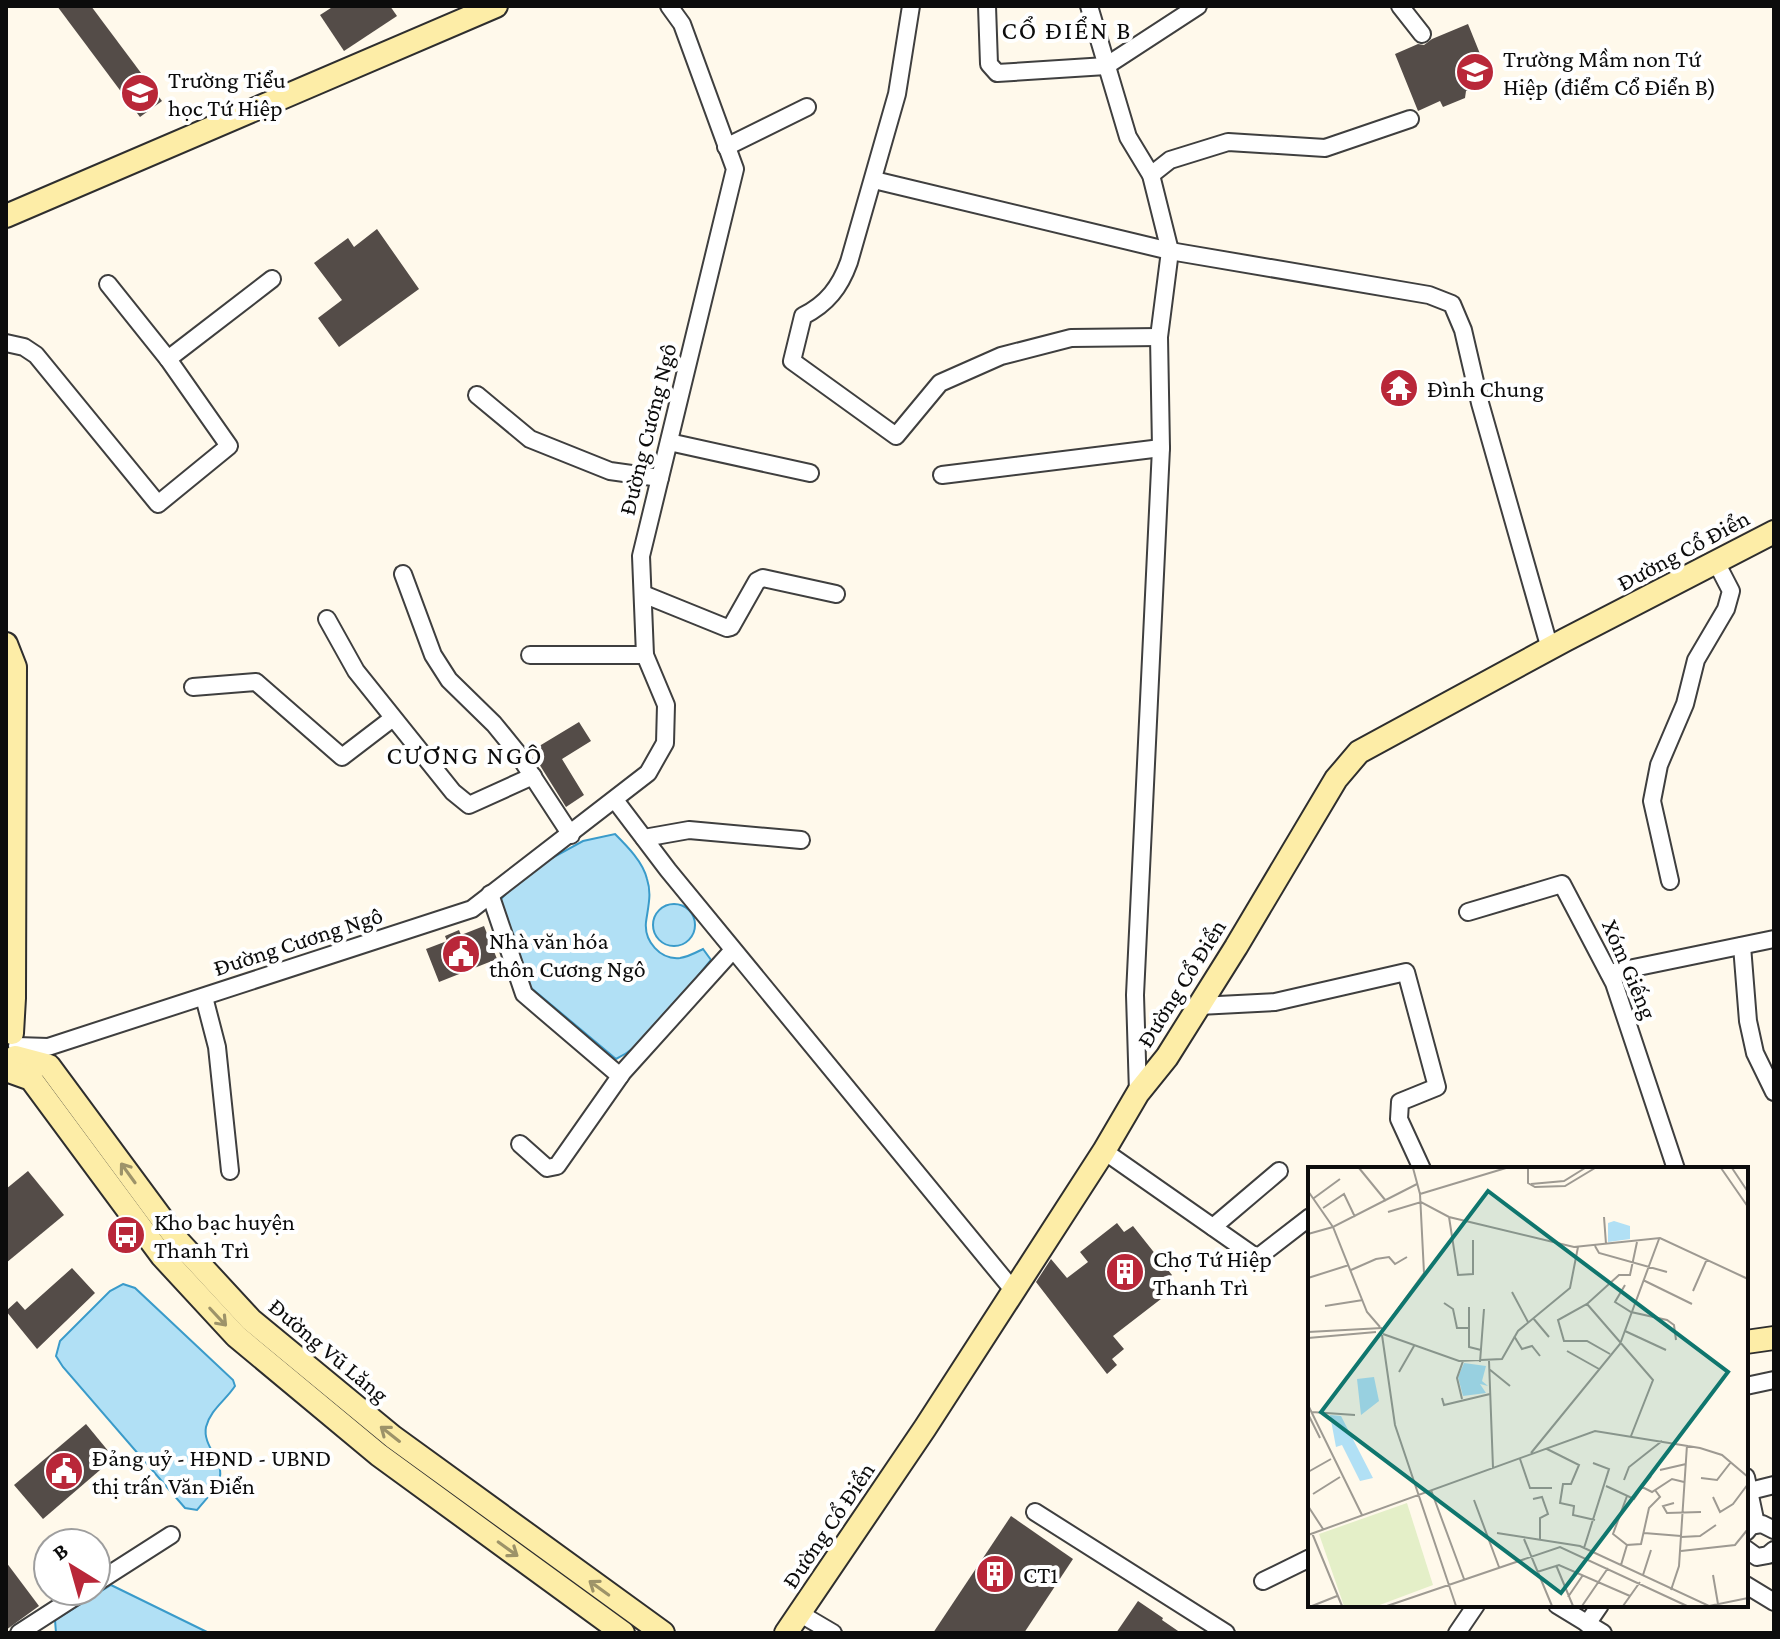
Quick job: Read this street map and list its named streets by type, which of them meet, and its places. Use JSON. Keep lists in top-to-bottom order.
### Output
{
  "streets": {
    "street": [
      "Đường Cương Ngô",
      "Đường Cổ Điển",
      "Xóm Giếng",
      "Đường Vũ Lăng"
    ]
  },
  "crossings": [
    ["Đường Cương Ngô", "Đường Vũ Lăng"]
  ],
  "districts": ["CỔ ĐIỂN B", "CƯƠNG NGÔ"],
  "places": {
    "school or university": ["Trường Mầm non Tứ Hiệp (điểm Cổ Điển B)", "Trường Tiểu học Tứ Hiệp"],
    "temple": ["Đình Chung"],
    "public building": ["Nhà văn hóa thôn Cương Ngô", "Đảng uỷ - HĐND - UBND thị trấn Văn Điển"],
    "bus stop": ["Kho bạc huyện Thanh Trì"],
    "building": ["Chợ Tứ Hiệp Thanh Trì", "CT1"]
  },
  "north": "top left"
}
